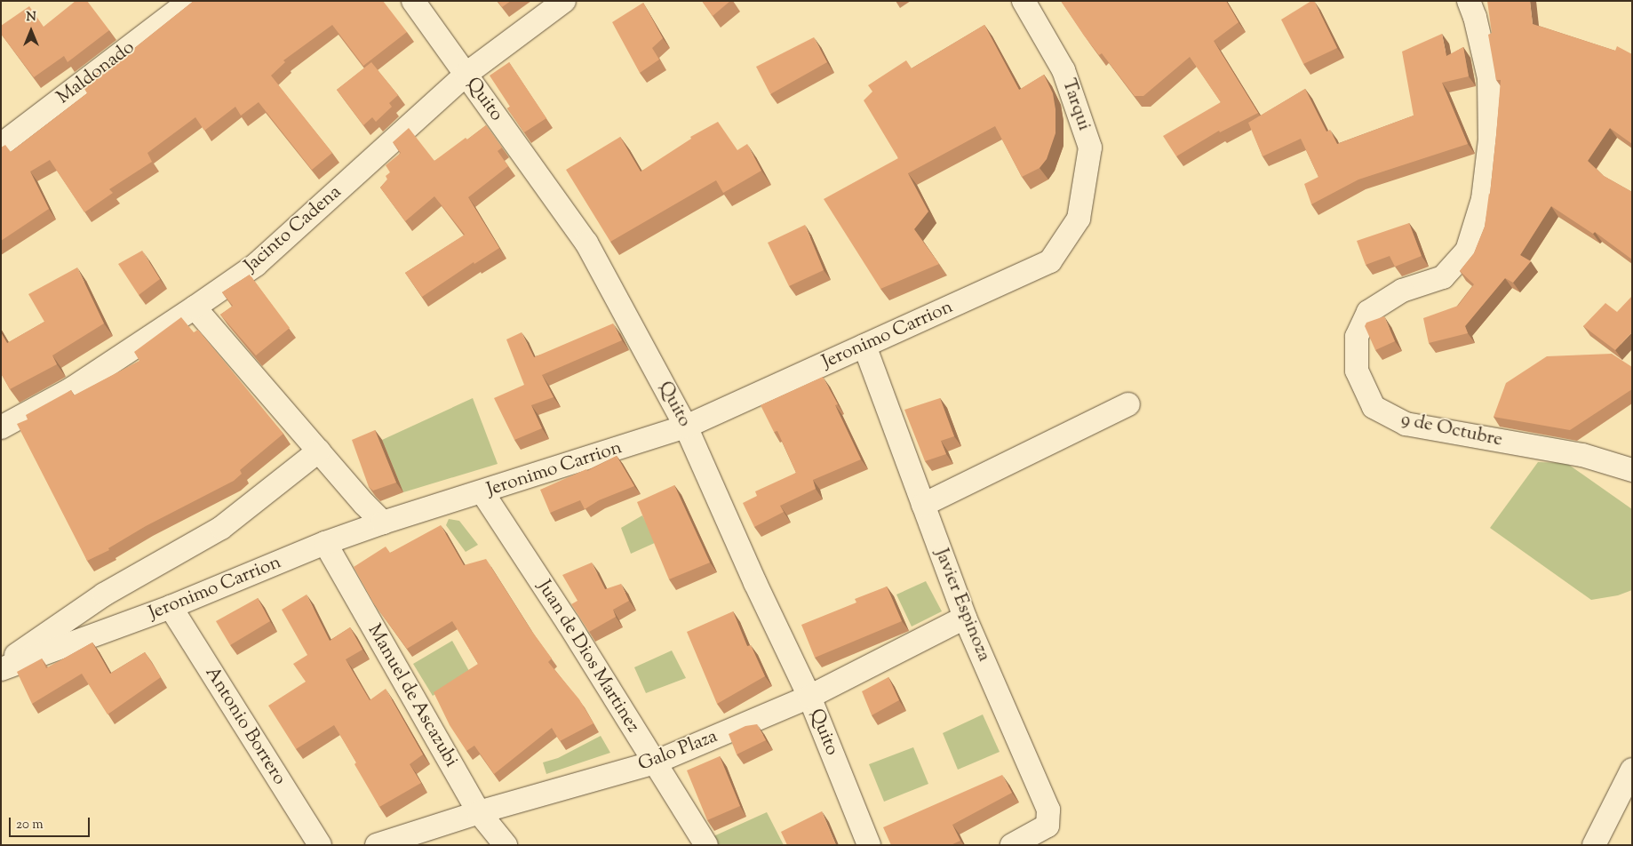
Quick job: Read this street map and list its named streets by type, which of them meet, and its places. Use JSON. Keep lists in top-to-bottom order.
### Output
{
  "streets": {
    "street": [
      "Maldonado",
      "Quito",
      "Tarqui",
      "Jacinto Cadena",
      "Jeronimo Carrion",
      "9 de Octubre",
      "Javier Espinoza",
      "Juan de Dios Martinez",
      "Manuel de Ascazubi",
      "Antonio Borrero",
      "Galo Plaza"
    ]
  },
  "crossings": [
    ["Quito", "Jacinto Cadena"],
    ["Quito", "Jeronimo Carrion"],
    ["Quito", "Galo Plaza"],
    ["Tarqui", "Jeronimo Carrion"],
    ["Jeronimo Carrion", "Javier Espinoza"],
    ["Jeronimo Carrion", "Juan de Dios Martinez"],
    ["Jeronimo Carrion", "Manuel de Ascazubi"],
    ["Jeronimo Carrion", "Antonio Borrero"],
    ["Javier Espinoza", "Galo Plaza"],
    ["Juan de Dios Martinez", "Galo Plaza"],
    ["Manuel de Ascazubi", "Galo Plaza"]
  ],
  "scale_bar": "20 m",
  "north": "top"
}
